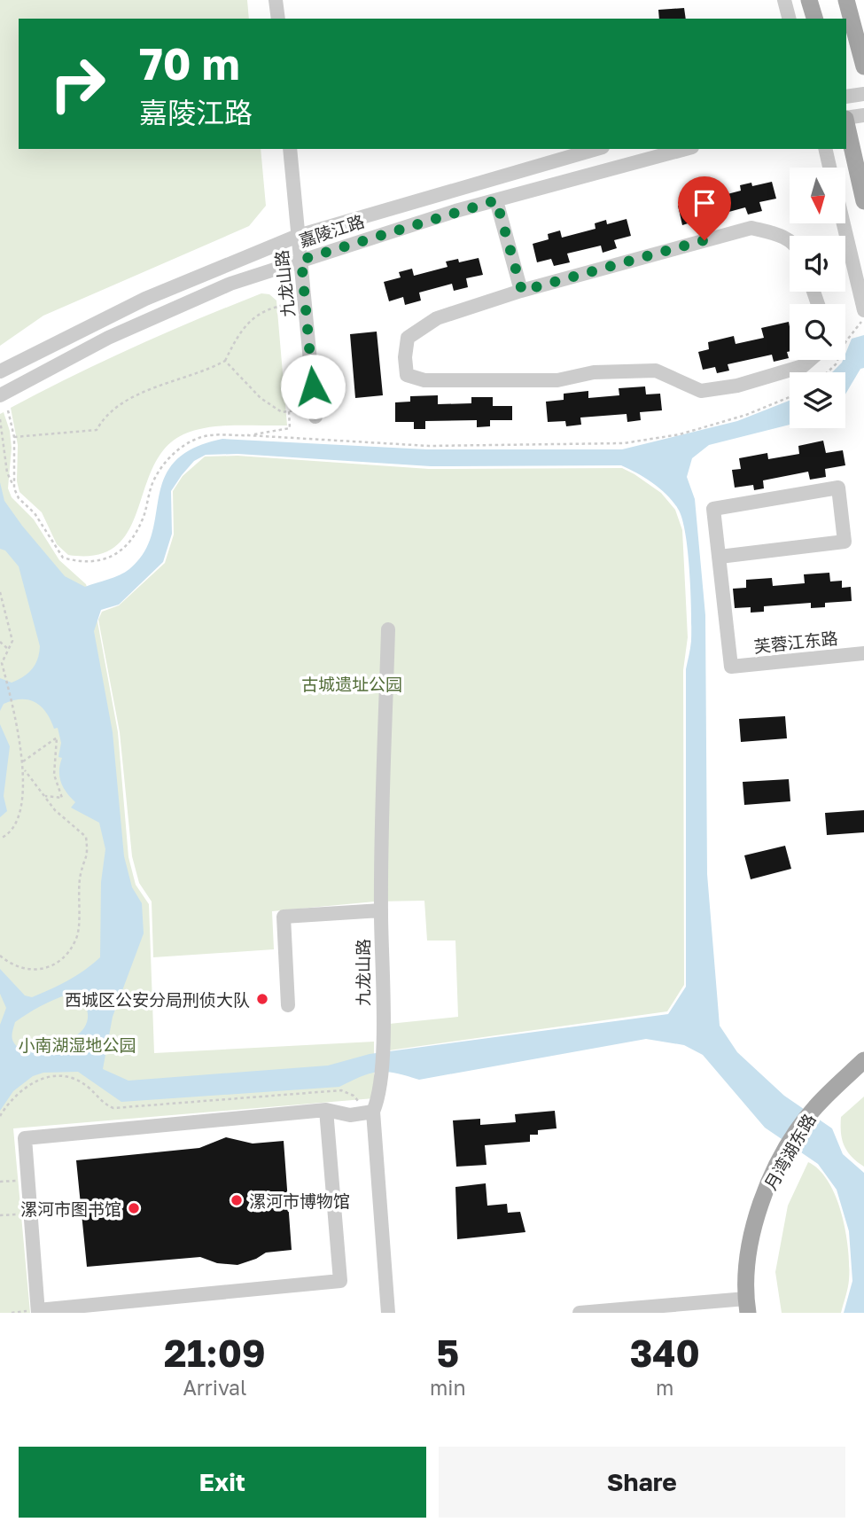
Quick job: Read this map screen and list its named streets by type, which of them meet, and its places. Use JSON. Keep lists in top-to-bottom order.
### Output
{
  "streets": {
    "main road": ["月湾湖东路"],
    "street": ["嘉陵江路", "九龙山路", "芙蓉江东路"]
  },
  "crossings": [
    ["嘉陵江路", "九龙山路"]
  ],
  "parks": ["古城遗址公园", "小南湖湿地公园"],
  "places": ["西城区公安分局刑侦大队", "漯河市博物馆", "漯河市图书馆"],
  "north": "bottom",
  "page": {
    "turn": ["70 m", "嘉陵江路"],
    "eta": [
      "21:09",
      "Arrival",
      "5",
      "min",
      "340",
      "m"
    ],
    "buttons": ["Exit", "Share"]
  }
}
